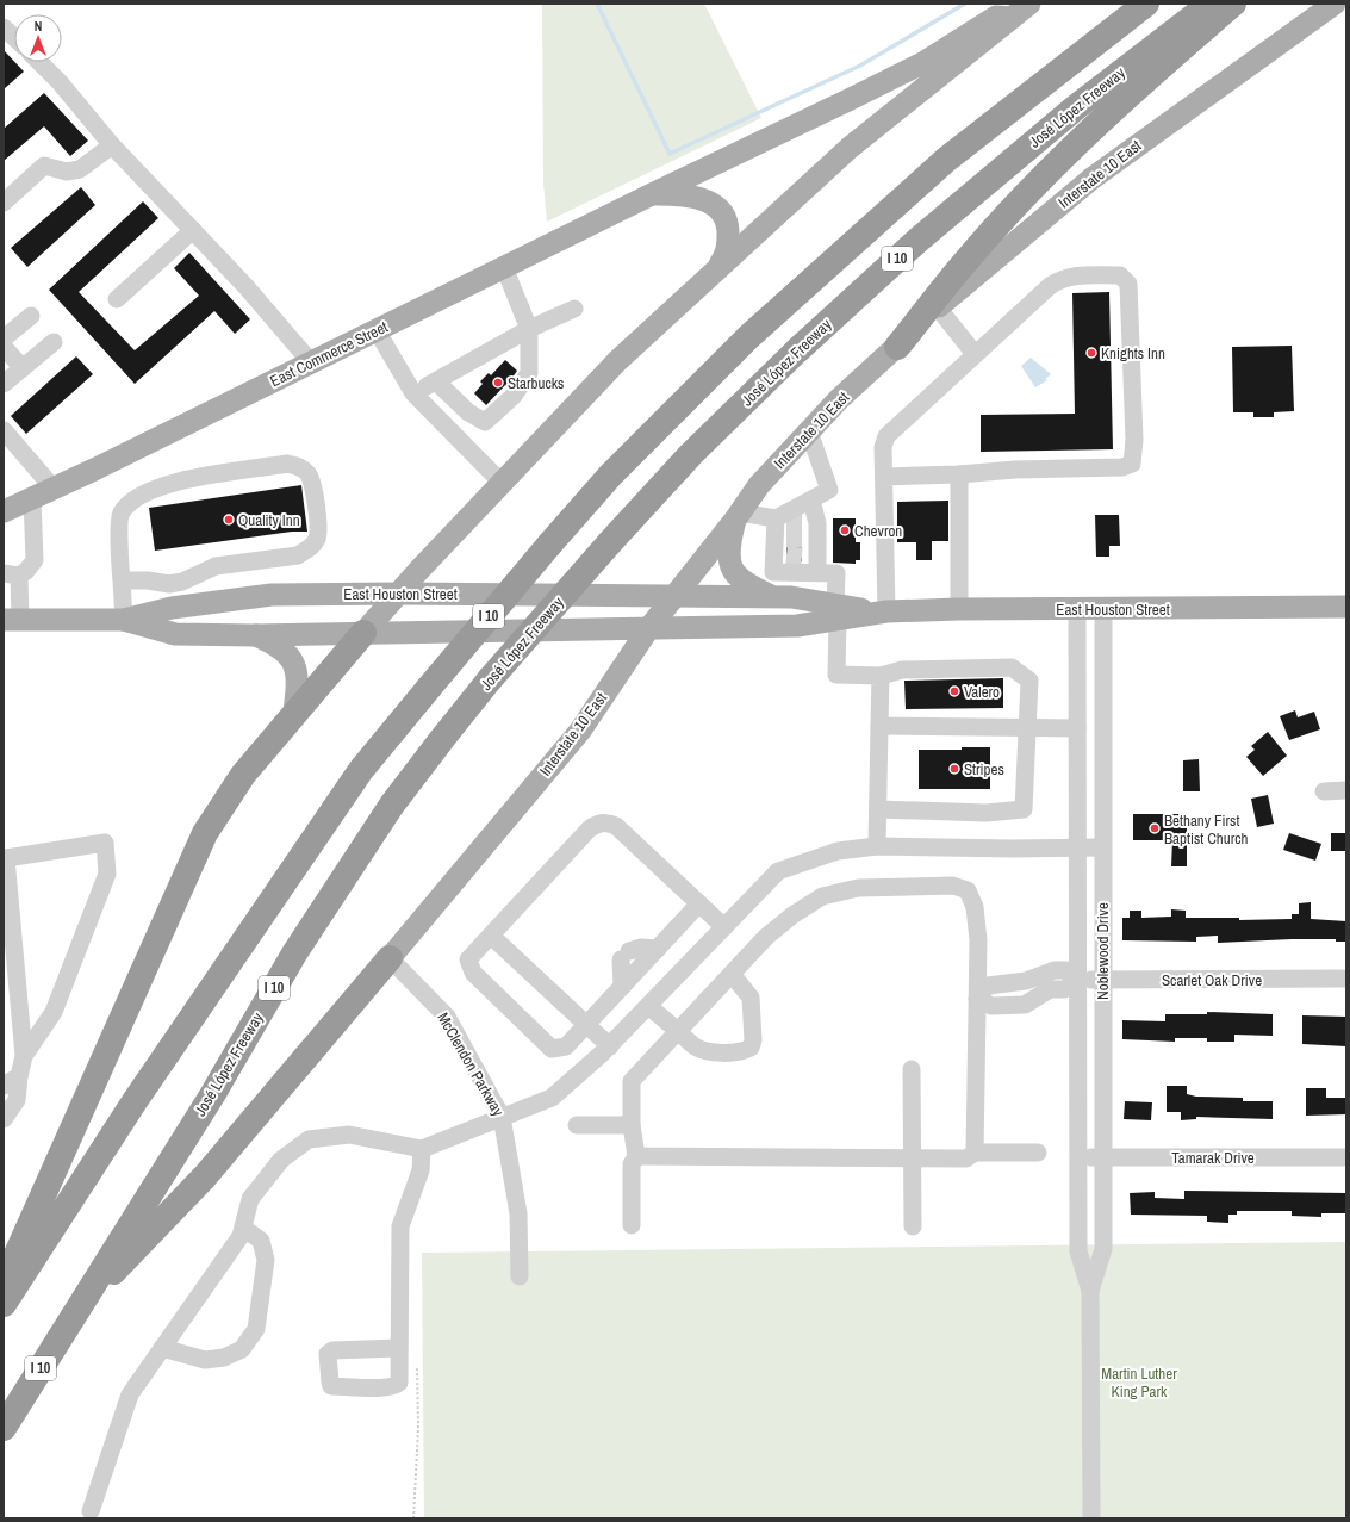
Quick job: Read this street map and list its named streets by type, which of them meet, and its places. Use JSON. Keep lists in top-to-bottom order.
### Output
{
  "streets": {
    "highway": ["José López Freeway", "I 10"],
    "main road": ["Interstate 10 East", "East Commerce Street", "East Houston Street"],
    "street": [
      "Noblewood Drive",
      "Scarlet Oak Drive",
      "McClendon Parkway",
      "Tamarak Drive"
    ]
  },
  "crossings": [
    ["Interstate 10 East", "East Houston Street"],
    ["Interstate 10 East", "McClendon Parkway"],
    ["East Houston Street", "Noblewood Drive"],
    ["Noblewood Drive", "Scarlet Oak Drive"],
    ["Noblewood Drive", "Tamarak Drive"]
  ],
  "parks": ["Martin Luther King Park"],
  "places": [
    "Knights Inn",
    "Starbucks",
    "Quality Inn",
    "Chevron",
    "Valero",
    "Stripes",
    "Bethany First Baptist Church"
  ],
  "north": "top"
}
